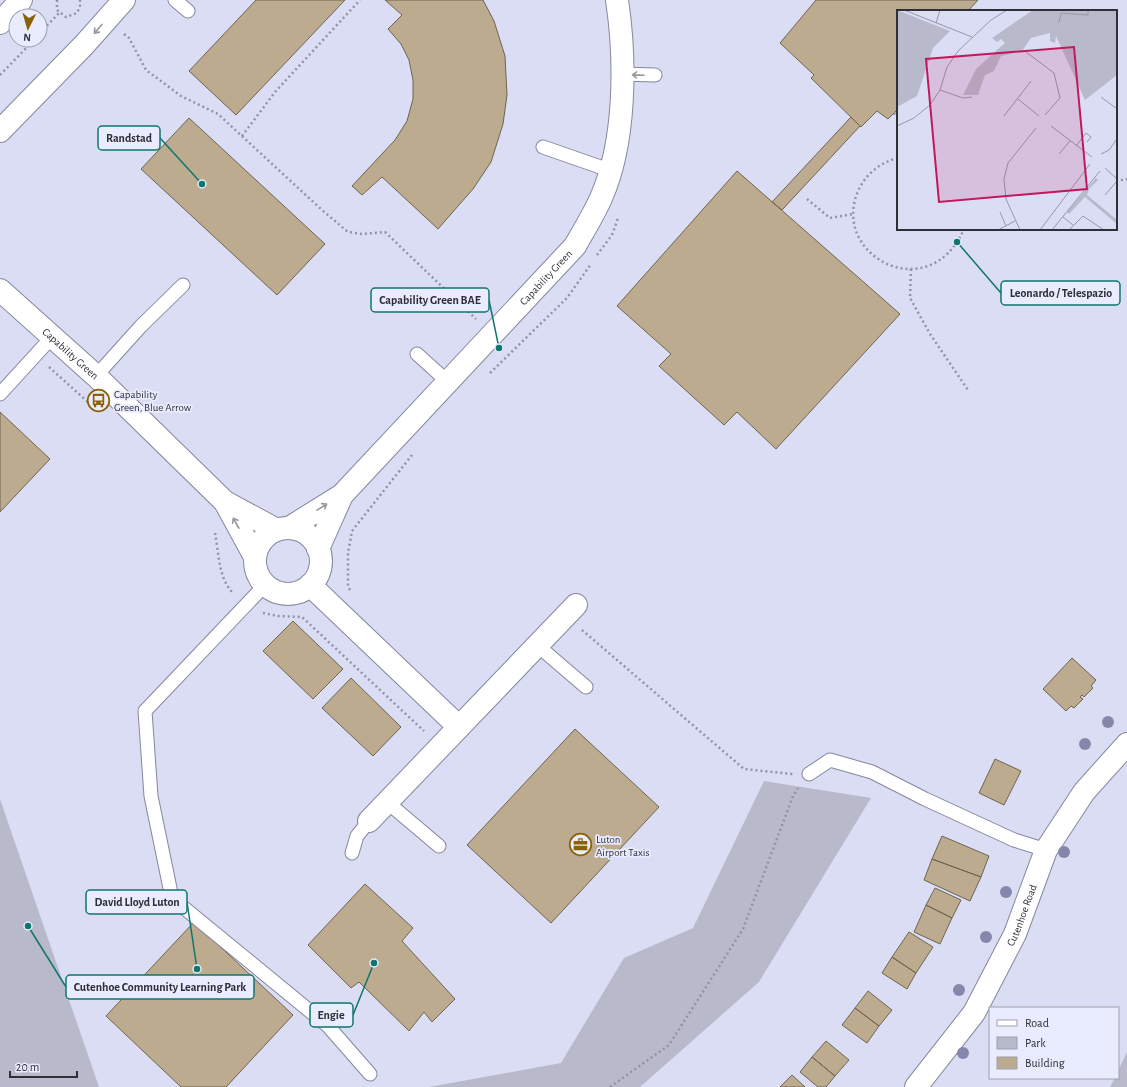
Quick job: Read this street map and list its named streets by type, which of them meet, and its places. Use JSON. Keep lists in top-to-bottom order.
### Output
{
  "streets": {
    "street": ["Capability Green", "Cutenhoe Road"]
  },
  "places": {
    "other": [
      "Randstad",
      "Leonardo / Telespazio",
      "Capability Green BAE",
      "Cutenhoe Community Learning Park",
      "Engie",
      "David Lloyd Luton"
    ],
    "bus stop": ["Capability Green, Blue Arrow"],
    "office": ["Luton Airport Taxis"]
  },
  "legend": ["Road", "Park", "Building"],
  "scale_bar": "20 m",
  "north": "bottom"
}
